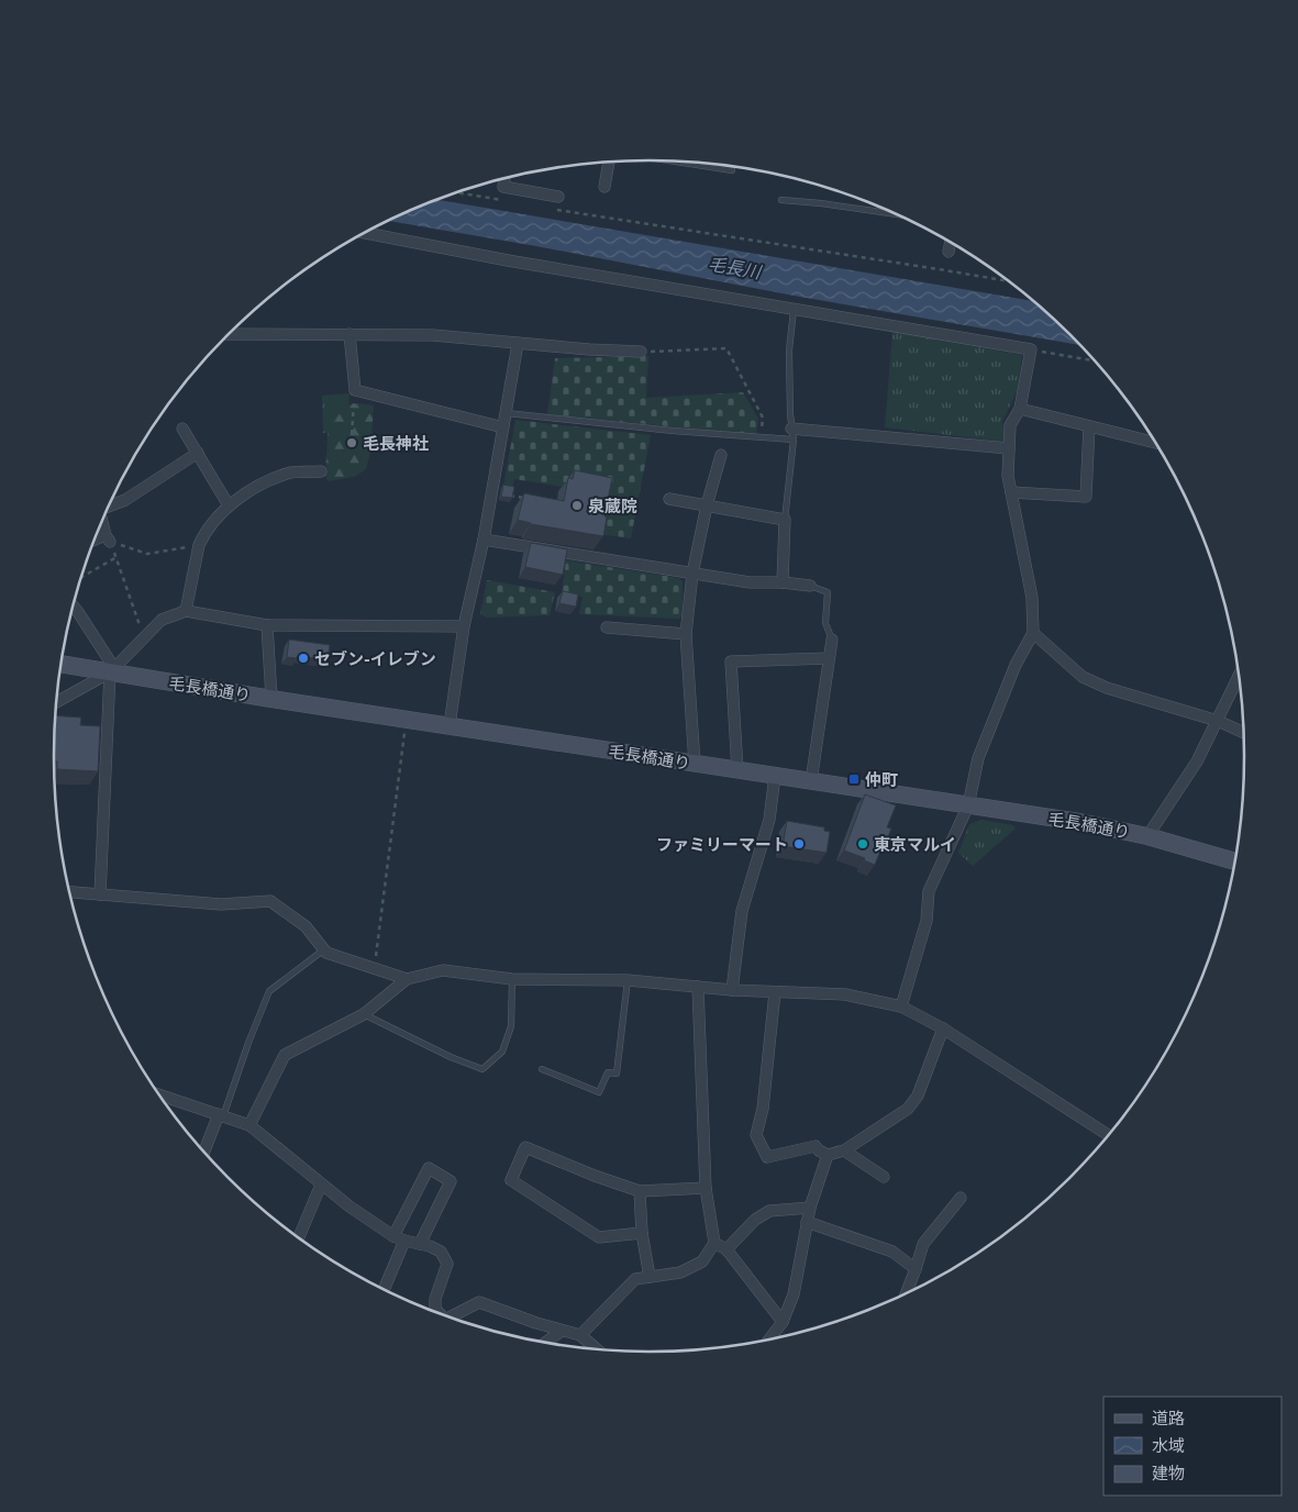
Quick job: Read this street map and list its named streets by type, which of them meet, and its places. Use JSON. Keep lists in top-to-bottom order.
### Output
{
  "streets": {
    "street": ["毛長橋通り"]
  },
  "water": ["毛長川"],
  "places": {
    "other": [
      "毛長神社",
      "泉蔵院",
      "セブン-イレブン",
      "ファミリーマート",
      "東京マルイ"
    ],
    "transit": ["仲町"]
  },
  "legend": ["道路", "水域", "建物"]
}
